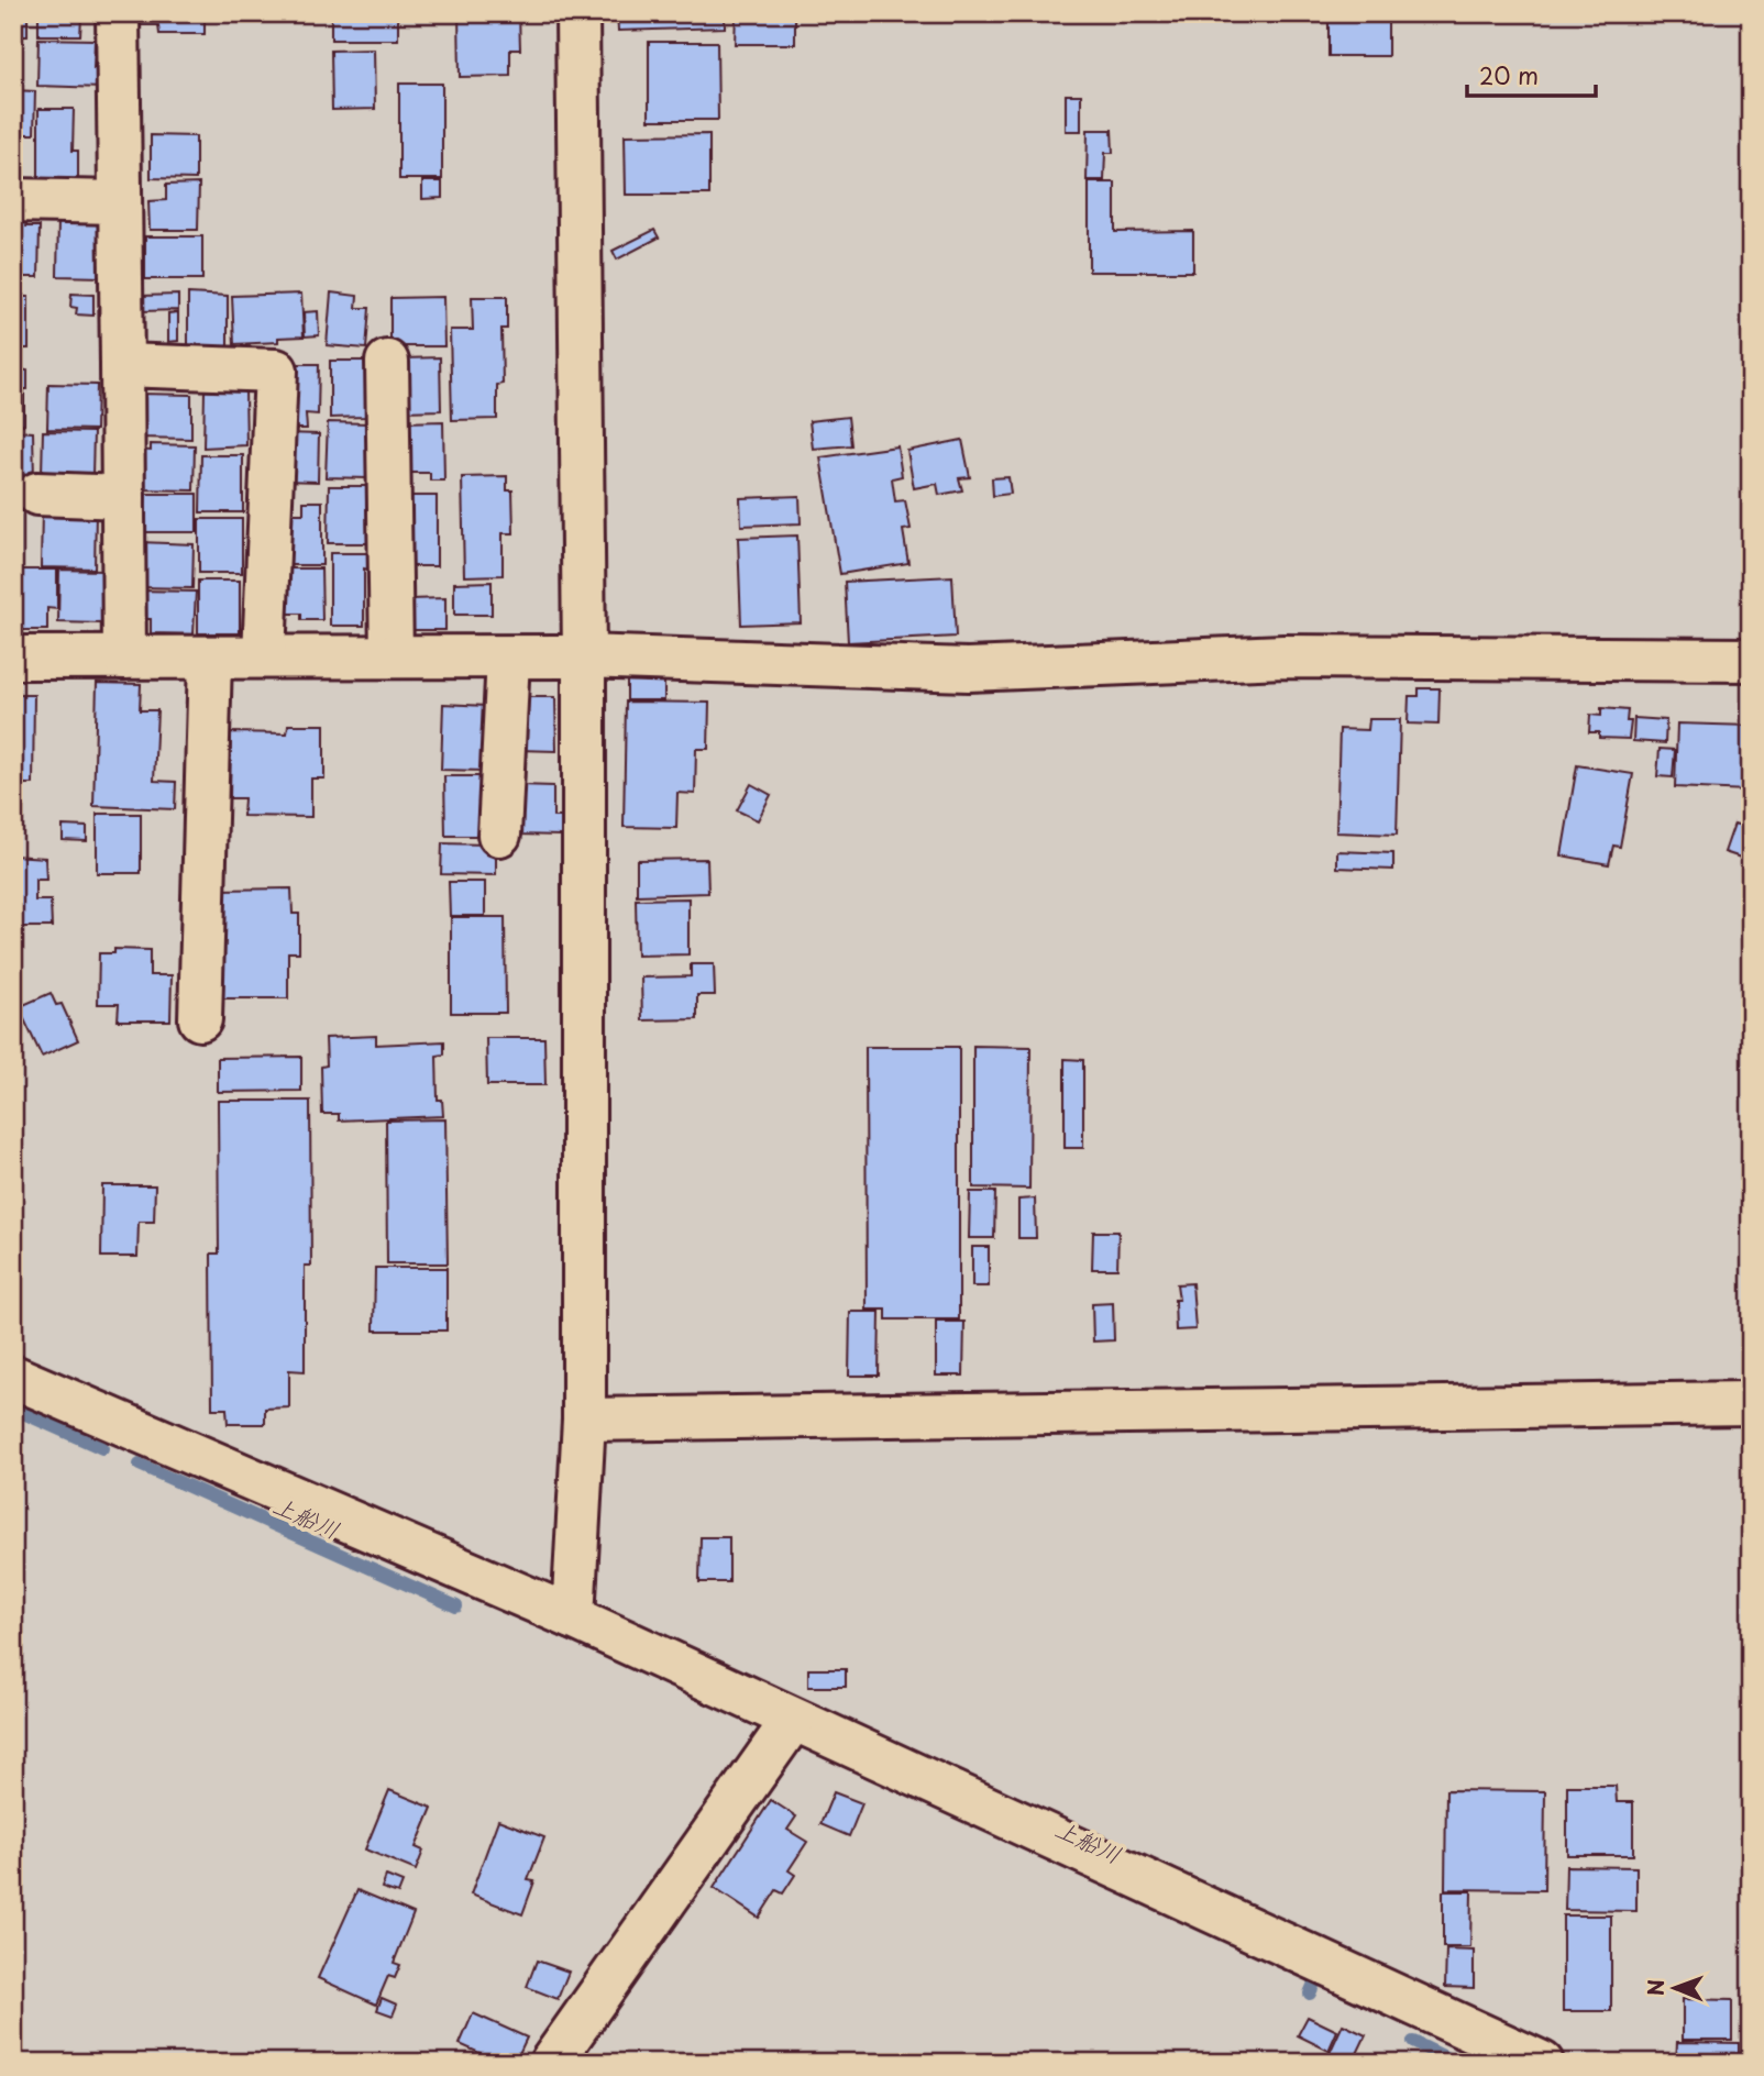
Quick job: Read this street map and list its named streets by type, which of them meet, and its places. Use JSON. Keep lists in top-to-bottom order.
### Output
{
  "water": ["上船川"],
  "scale_bar": "20 m",
  "north": "left"
}
